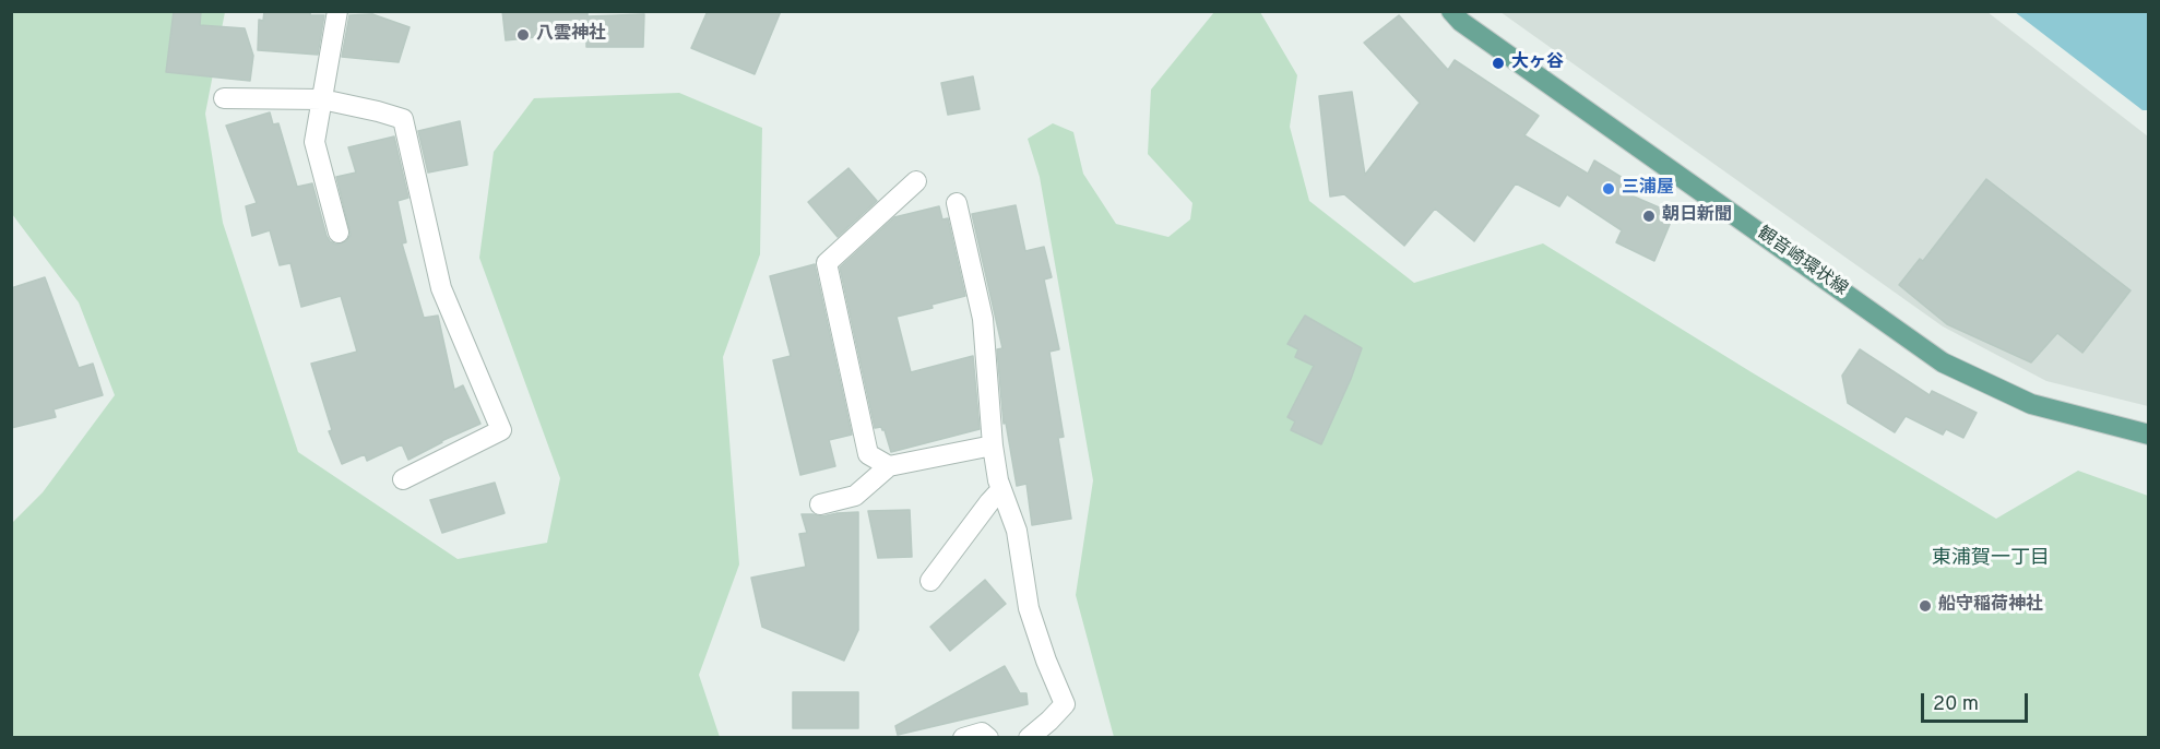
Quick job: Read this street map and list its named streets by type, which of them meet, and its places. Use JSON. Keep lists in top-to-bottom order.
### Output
{
  "streets": {
    "main road": ["観音崎環状線"]
  },
  "districts": ["東浦賀一丁目"],
  "places": [
    "八雲神社",
    "大ヶ谷",
    "三浦屋",
    "朝日新聞",
    "船守稲荷神社"
  ],
  "scale_bar": "20 m"
}
